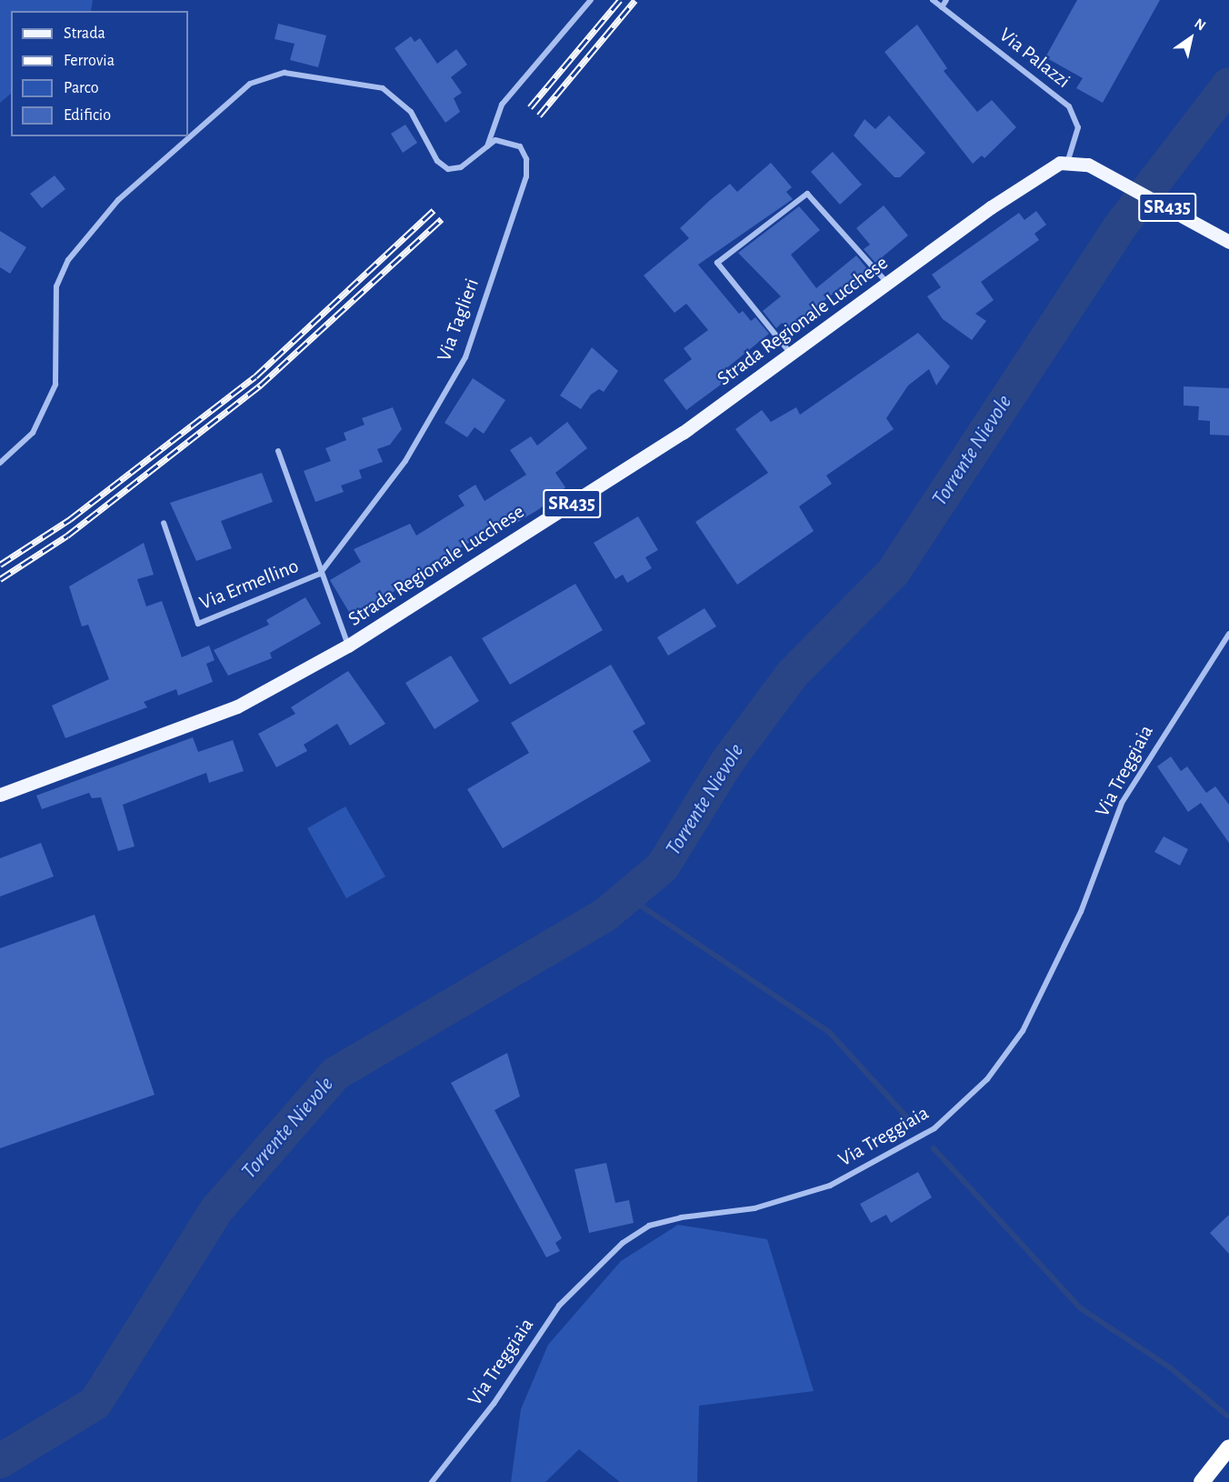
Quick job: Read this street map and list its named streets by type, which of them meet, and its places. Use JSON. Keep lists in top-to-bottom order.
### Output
{
  "streets": {
    "main road": ["SR435", "Strada Regionale Lucchese"],
    "street": [
      "Via Palazzi",
      "Via Taglieri",
      "Via Ermellino",
      "Via Treggiaia"
    ]
  },
  "crossings": [
    ["Via Palazzi", "SR435"],
    ["Via Palazzi", "Strada Regionale Lucchese"],
    ["SR435", "Strada Regionale Lucchese"],
    ["Via Taglieri", "Via Ermellino"],
    ["Strada Regionale Lucchese", "Via Ermellino"]
  ],
  "water": ["Torrente Nievole"],
  "legend": [
    "Strada",
    "Ferrovia",
    "Parco",
    "Edificio"
  ],
  "north": "top right"
}
